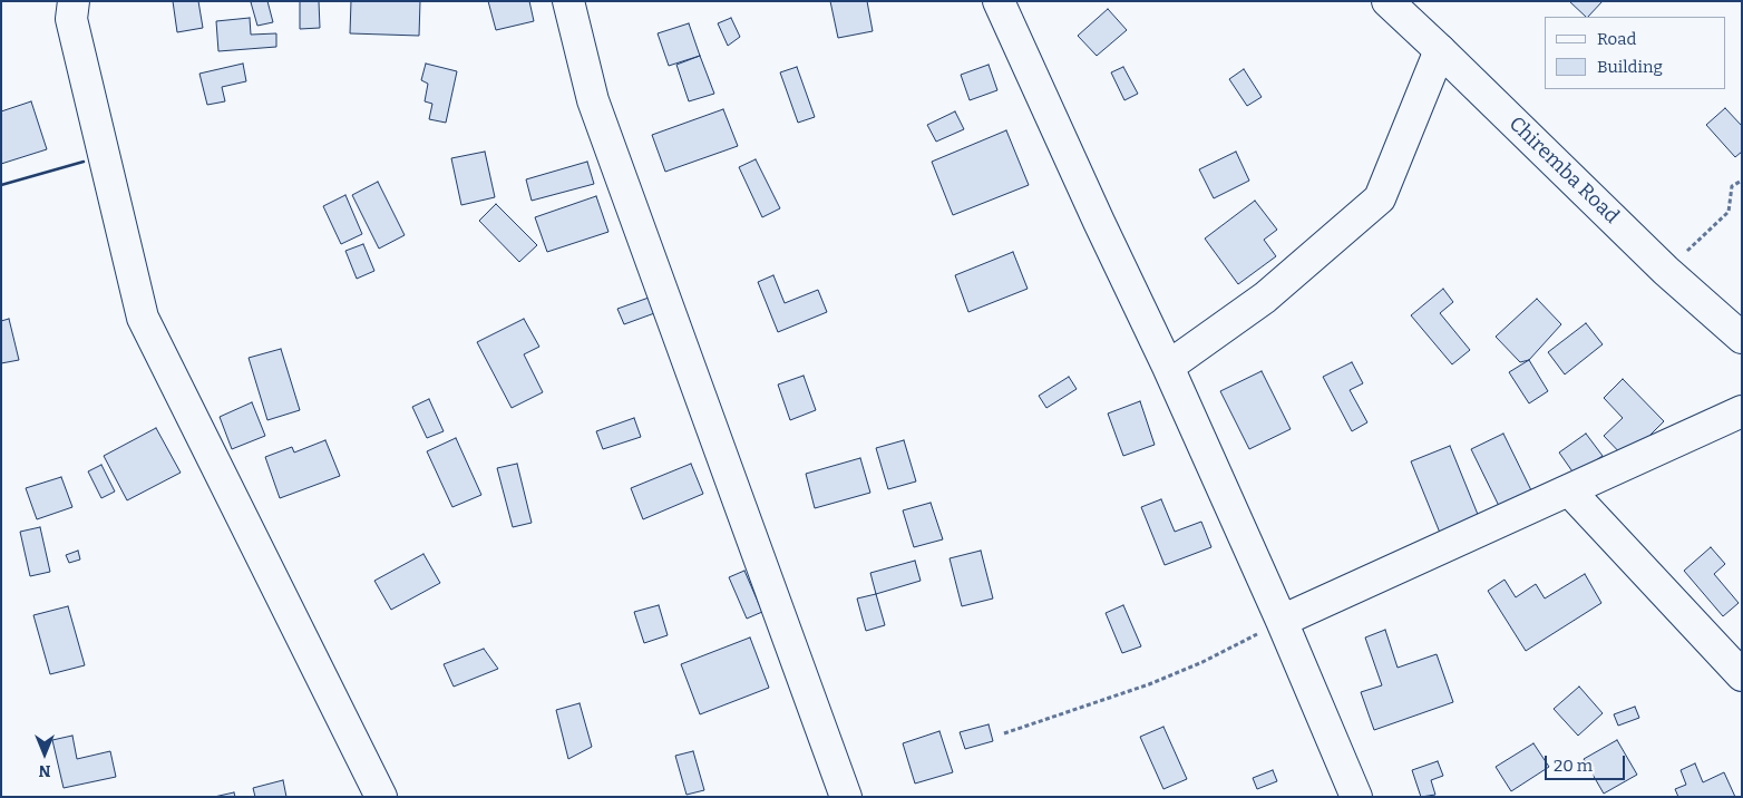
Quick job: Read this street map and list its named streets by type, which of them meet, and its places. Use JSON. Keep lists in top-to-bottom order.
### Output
{
  "streets": {
    "street": ["Chiremba Road"]
  },
  "legend": ["Road", "Building"],
  "scale_bar": "20 m",
  "north": "bottom"
}
